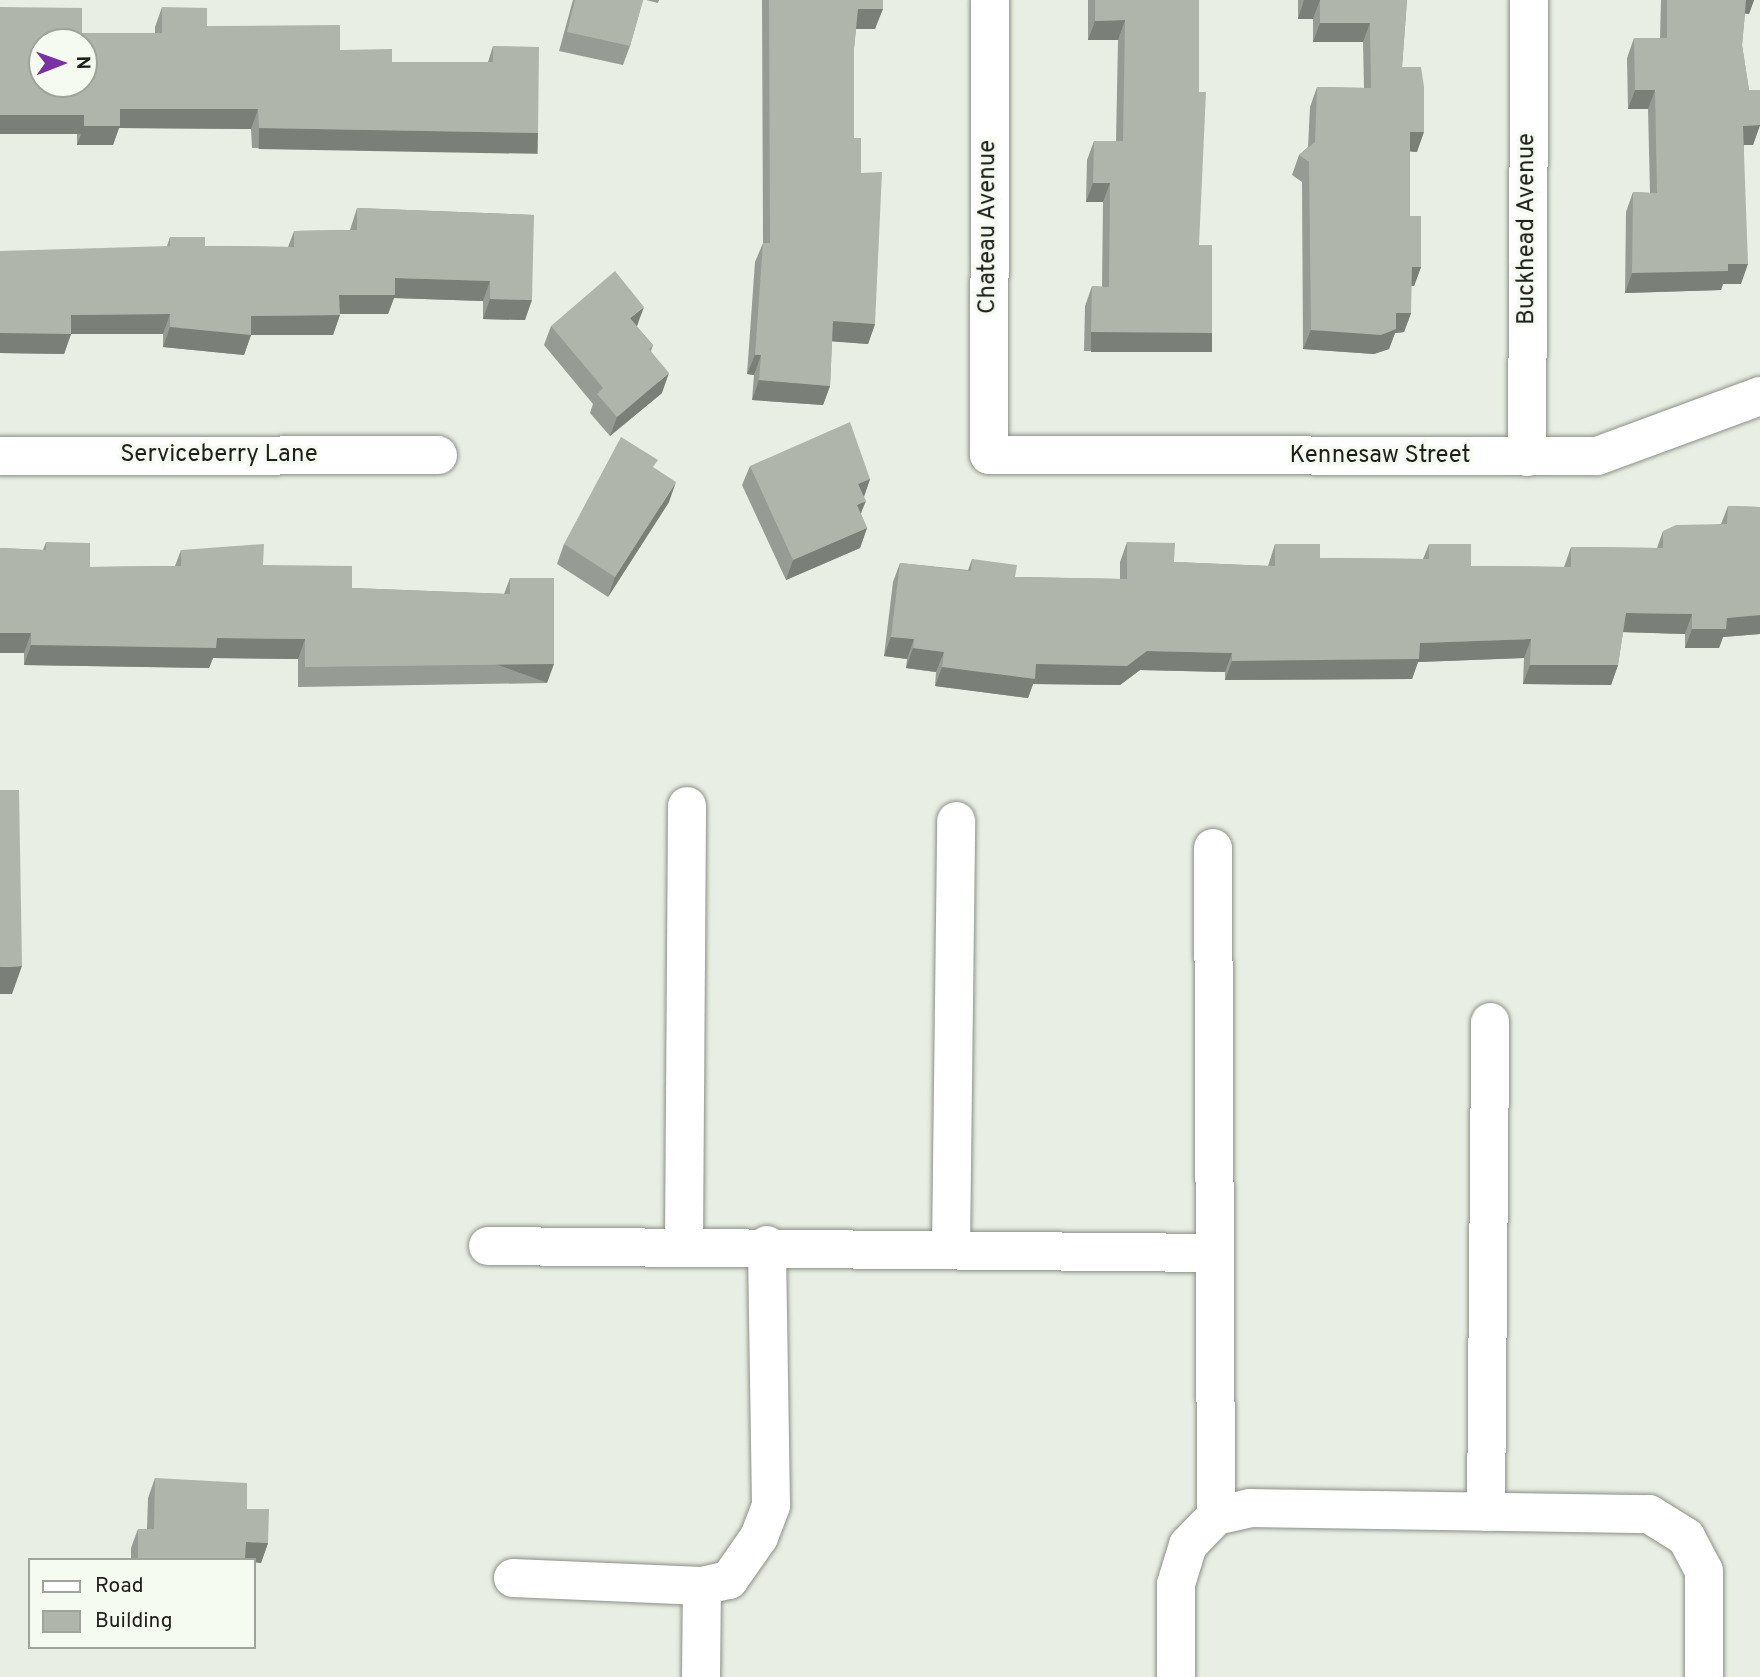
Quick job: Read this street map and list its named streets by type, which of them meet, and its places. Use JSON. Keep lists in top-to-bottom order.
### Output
{
  "streets": {
    "street": [
      "Chateau Avenue",
      "Buckhead Avenue",
      "Serviceberry Lane",
      "Kennesaw Street"
    ]
  },
  "crossings": [
    ["Chateau Avenue", "Kennesaw Street"],
    ["Buckhead Avenue", "Kennesaw Street"]
  ],
  "legend": ["Road", "Building"],
  "north": "right"
}
